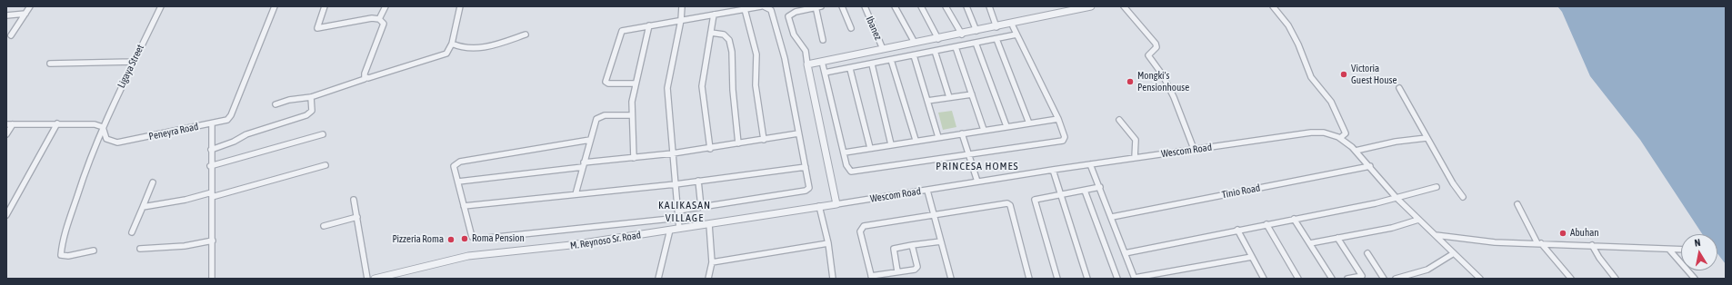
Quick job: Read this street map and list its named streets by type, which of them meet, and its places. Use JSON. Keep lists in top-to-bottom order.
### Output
{
  "streets": {
    "street": [
      "Ibanez",
      "Ligaya Street",
      "Peneyra Road",
      "Wescom Road",
      "Tinio Road",
      "M. Reynoso Sr. Road"
    ]
  },
  "crossings": [
    ["Ligaya Street", "Peneyra Road"],
    ["Wescom Road", "Tinio Road"],
    ["Wescom Road", "M. Reynoso Sr. Road"]
  ],
  "districts": ["PRINCESA HOMES", "KALIKASAN VILLAGE"],
  "places": [
    "Victoria Guest House",
    "Mongki's Pensionhouse",
    "Abuhan",
    "Roma Pension",
    "Pizzeria Roma"
  ],
  "north": "top"
}
